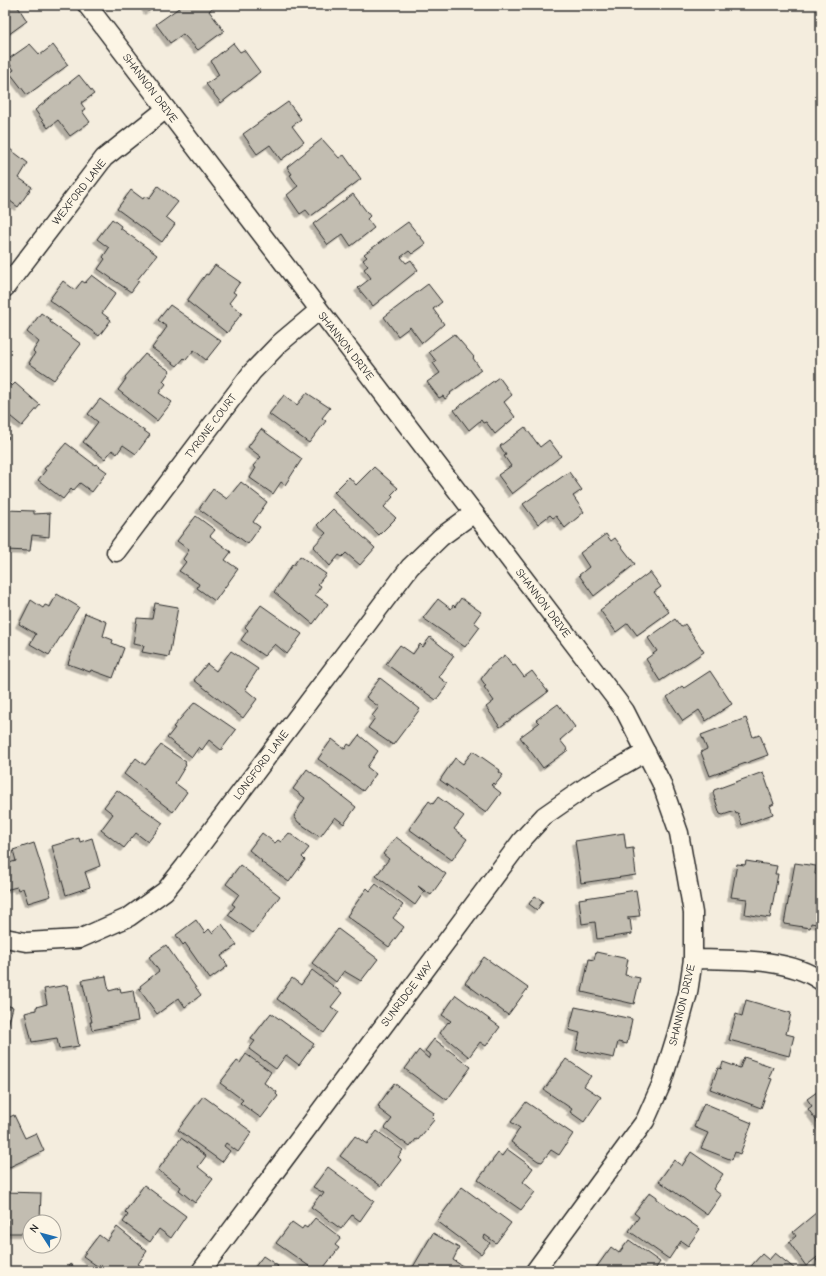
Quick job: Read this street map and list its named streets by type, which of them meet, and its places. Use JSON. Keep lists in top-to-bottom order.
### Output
{
  "streets": {
    "street": [
      "SHANNON DRIVE",
      "WEXFORD LANE",
      "TYRONE COURT",
      "LONGFORD LANE",
      "SUNRIDGE WAY"
    ]
  },
  "crossings": [
    ["SHANNON DRIVE", "WEXFORD LANE"],
    ["SHANNON DRIVE", "TYRONE COURT"],
    ["SHANNON DRIVE", "LONGFORD LANE"],
    ["SHANNON DRIVE", "SUNRIDGE WAY"]
  ],
  "north": "top left"
}
